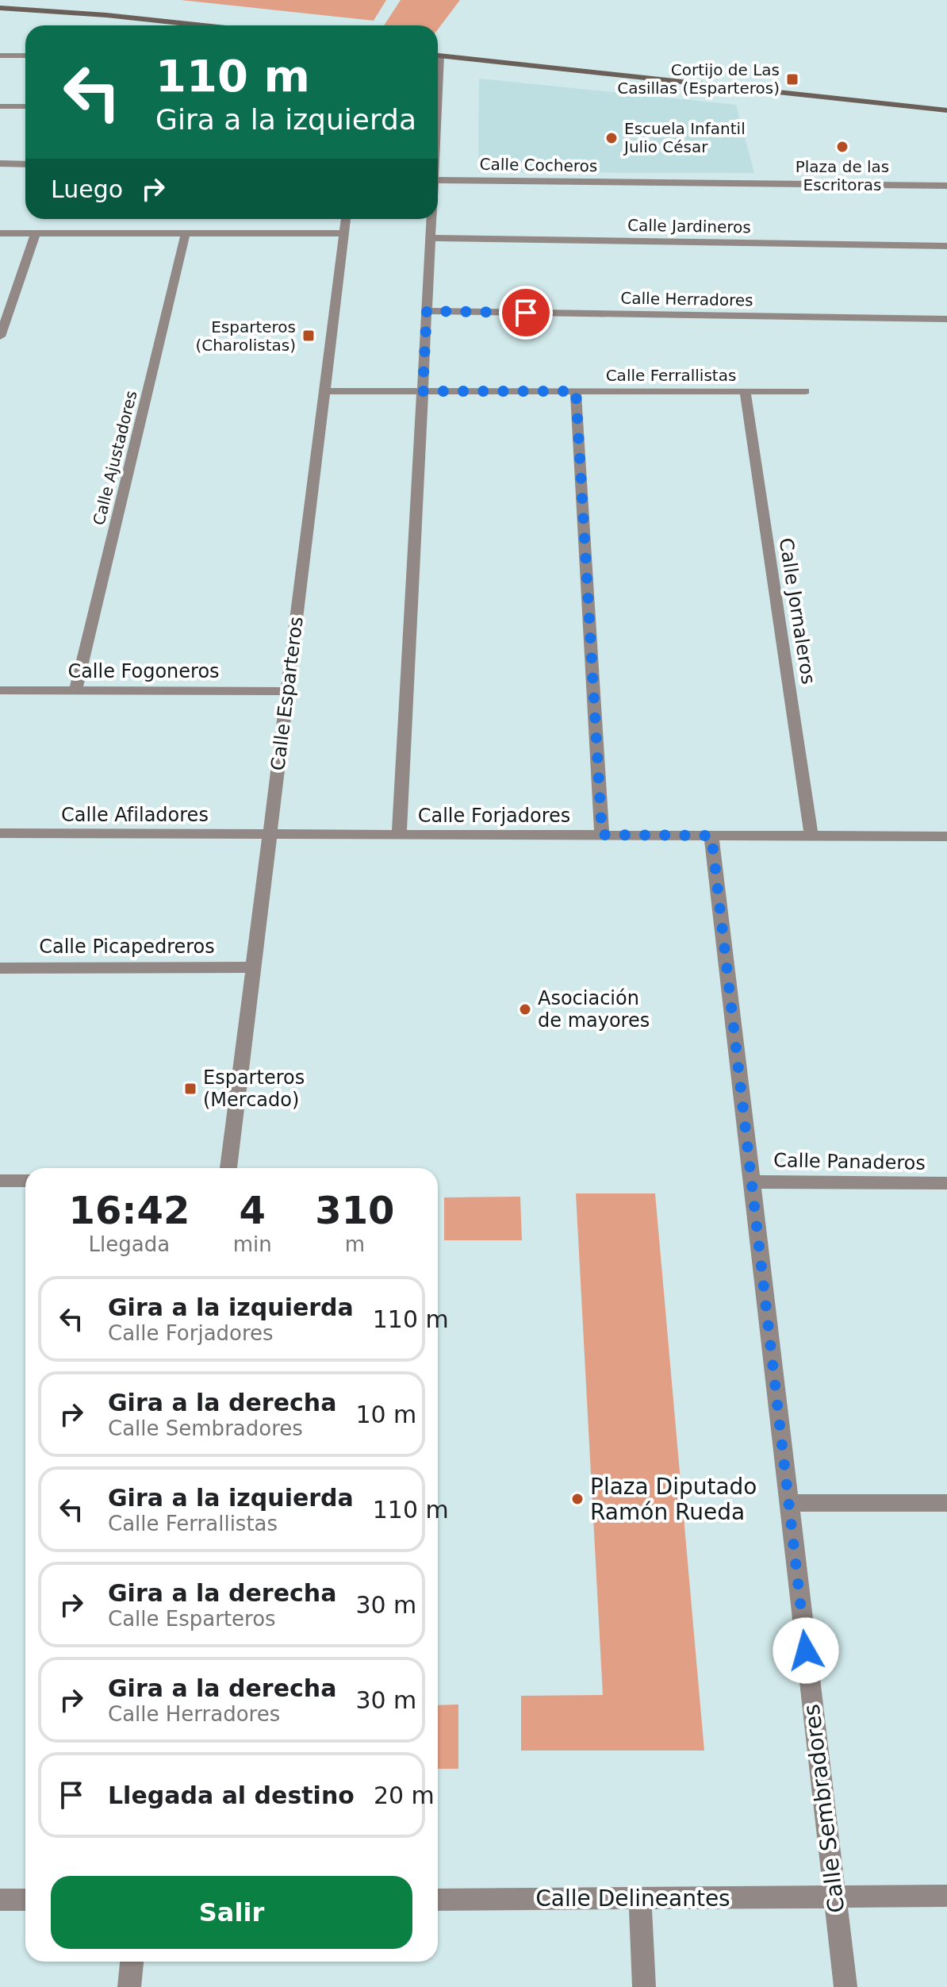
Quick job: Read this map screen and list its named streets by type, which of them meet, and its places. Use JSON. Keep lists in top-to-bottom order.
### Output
{
  "streets": {
    "street": [
      "Calle Cocheros",
      "Calle Jardineros",
      "Calle Herradores",
      "Calle Ferrallistas",
      "Calle Ajustadores",
      "Calle Jornaleros",
      "Calle Fogoneros",
      "Calle Esparteros",
      "Calle Afiladores",
      "Calle Forjadores",
      "Calle Picapedreros",
      "Calle Panaderos",
      "Calle Sembradores",
      "Calle Delineantes"
    ]
  },
  "crossings": [
    ["Calle Ferrallistas", "Calle Jornaleros"],
    ["Calle Ferrallistas", "Calle Esparteros"],
    ["Calle Ajustadores", "Calle Fogoneros"],
    ["Calle Jornaleros", "Calle Forjadores"],
    ["Calle Fogoneros", "Calle Esparteros"],
    ["Calle Esparteros", "Calle Afiladores"],
    ["Calle Esparteros", "Calle Forjadores"],
    ["Calle Esparteros", "Calle Picapedreros"],
    ["Calle Afiladores", "Calle Forjadores"],
    ["Calle Forjadores", "Calle Sembradores"],
    ["Calle Panaderos", "Calle Sembradores"],
    ["Calle Sembradores", "Calle Delineantes"]
  ],
  "places": {
    "transit": ["Cortijo de Las Casillas (Esparteros)", "Esparteros (Charolistas)", "Esparteros (Mercado)"],
    "other": [
      "Escuela Infantil Julio César",
      "Plaza de las Escritoras",
      "Asociación de mayores",
      "Plaza Diputado Ramón Rueda"
    ]
  },
  "page": {
    "turn": ["110 m", "Gira a la izquierda"],
    "then": "Luego",
    "eta": [
      "16:42",
      "Llegada",
      "4",
      "min",
      "310",
      "m"
    ],
    "list": [
      {
        "name": "Gira a la izquierda",
        "note": "Calle Forjadores",
        "value": "110 m"
      },
      {
        "name": "Gira a la derecha",
        "note": "Calle Sembradores",
        "value": "10 m"
      },
      {
        "name": "Gira a la izquierda",
        "note": "Calle Ferrallistas",
        "value": "110 m"
      },
      {
        "name": "Gira a la derecha",
        "note": "Calle Esparteros",
        "value": "30 m"
      },
      {
        "name": "Gira a la derecha",
        "note": "Calle Herradores",
        "value": "30 m"
      },
      {
        "name": "Llegada al destino",
        "value": "20 m"
      }
    ],
    "buttons": "Salir"
  }
}
